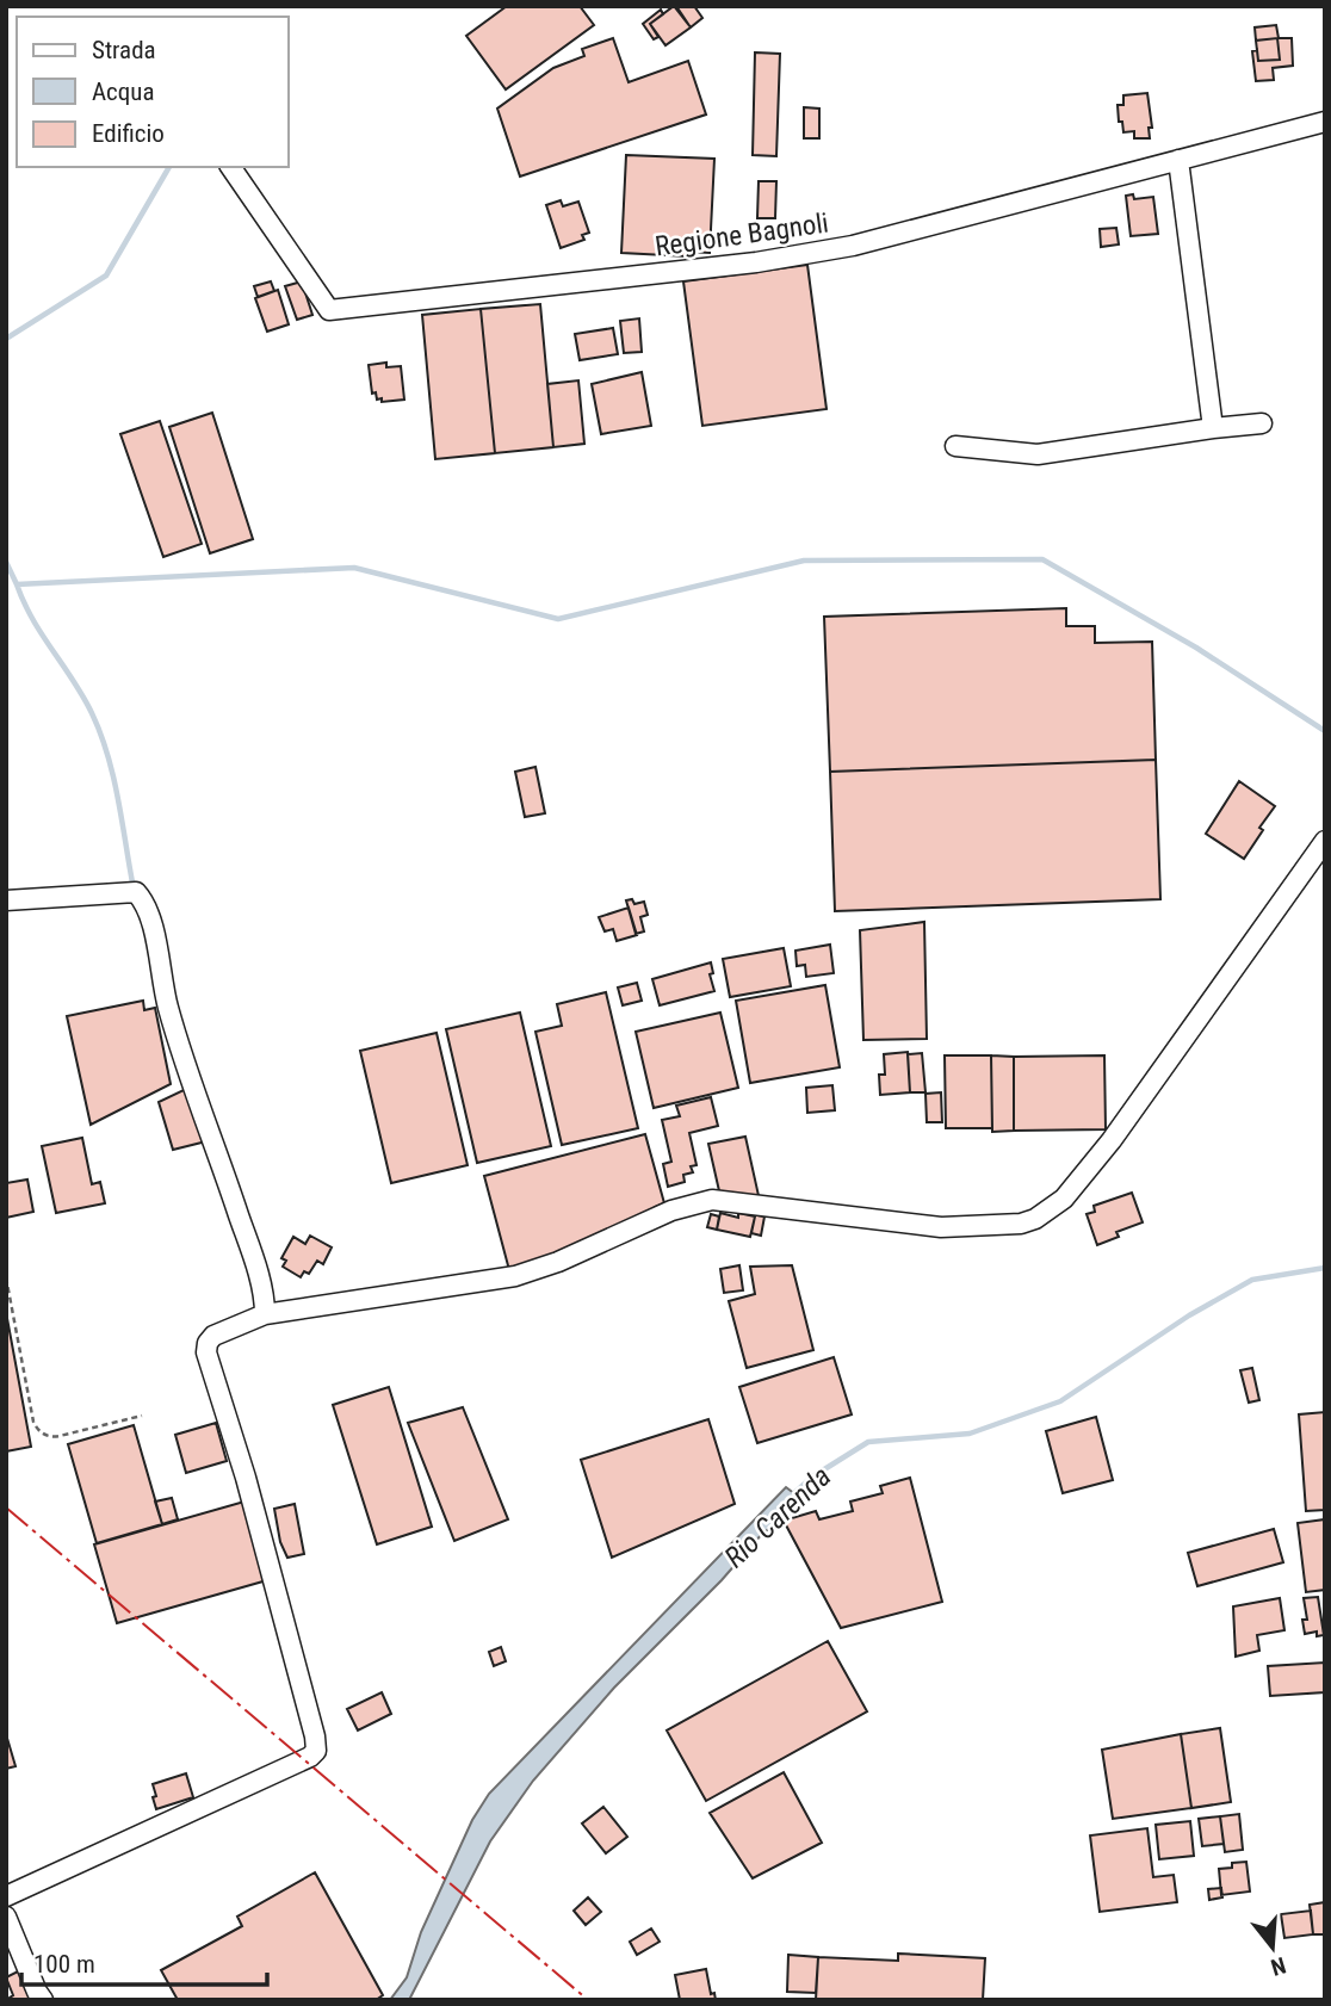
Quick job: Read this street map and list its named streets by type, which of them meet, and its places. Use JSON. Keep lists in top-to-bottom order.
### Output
{
  "streets": {
    "street": ["Regione Bagnoli"]
  },
  "water": ["Rio Carenda"],
  "legend": ["Strada", "Acqua", "Edificio"],
  "scale_bar": "100 m",
  "north": "bottom"
}
